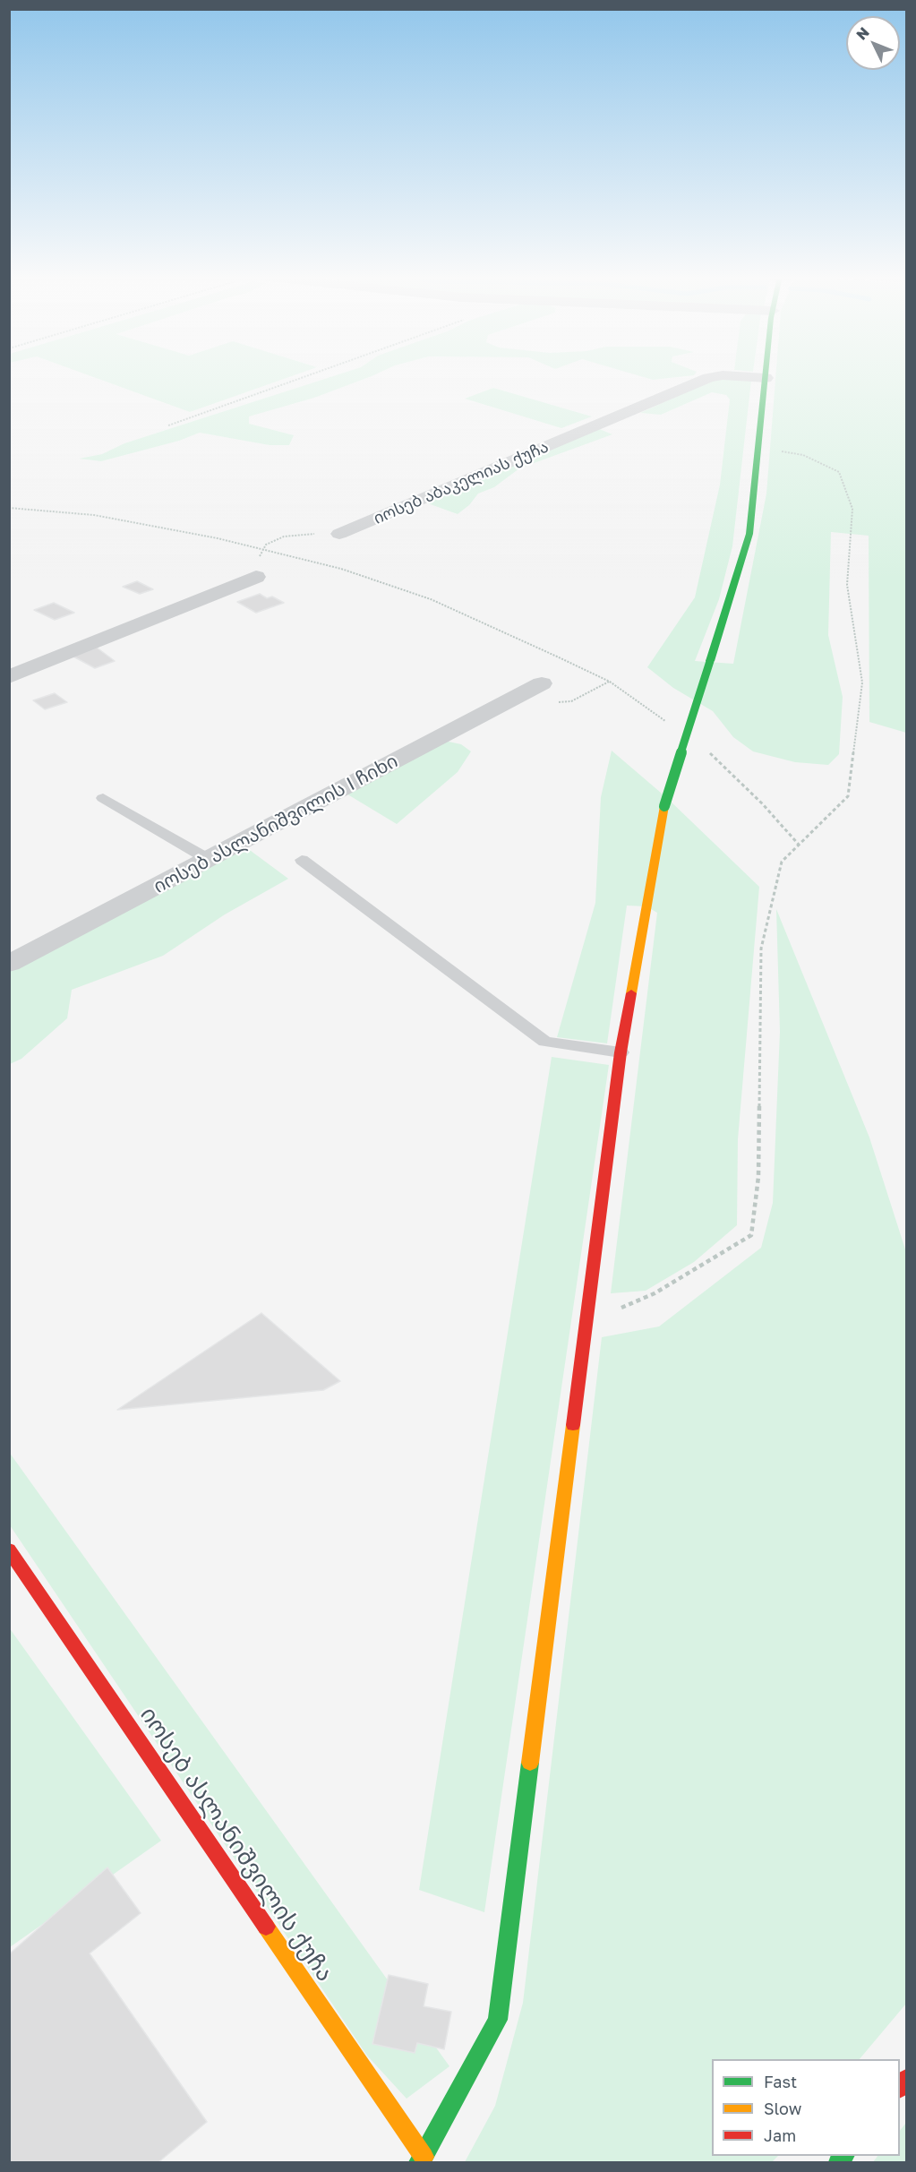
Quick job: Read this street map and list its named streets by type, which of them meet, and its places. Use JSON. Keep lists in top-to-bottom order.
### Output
{
  "streets": {
    "main road": ["იოსებ ასლანიშვილის ქუჩა"],
    "street": ["იოსებ აბაკელიას ქუჩა", "იოსებ ასლანიშვილის I ჩიხი"]
  },
  "legend": ["Fast", "Slow", "Jam"],
  "north": "top left"
}
